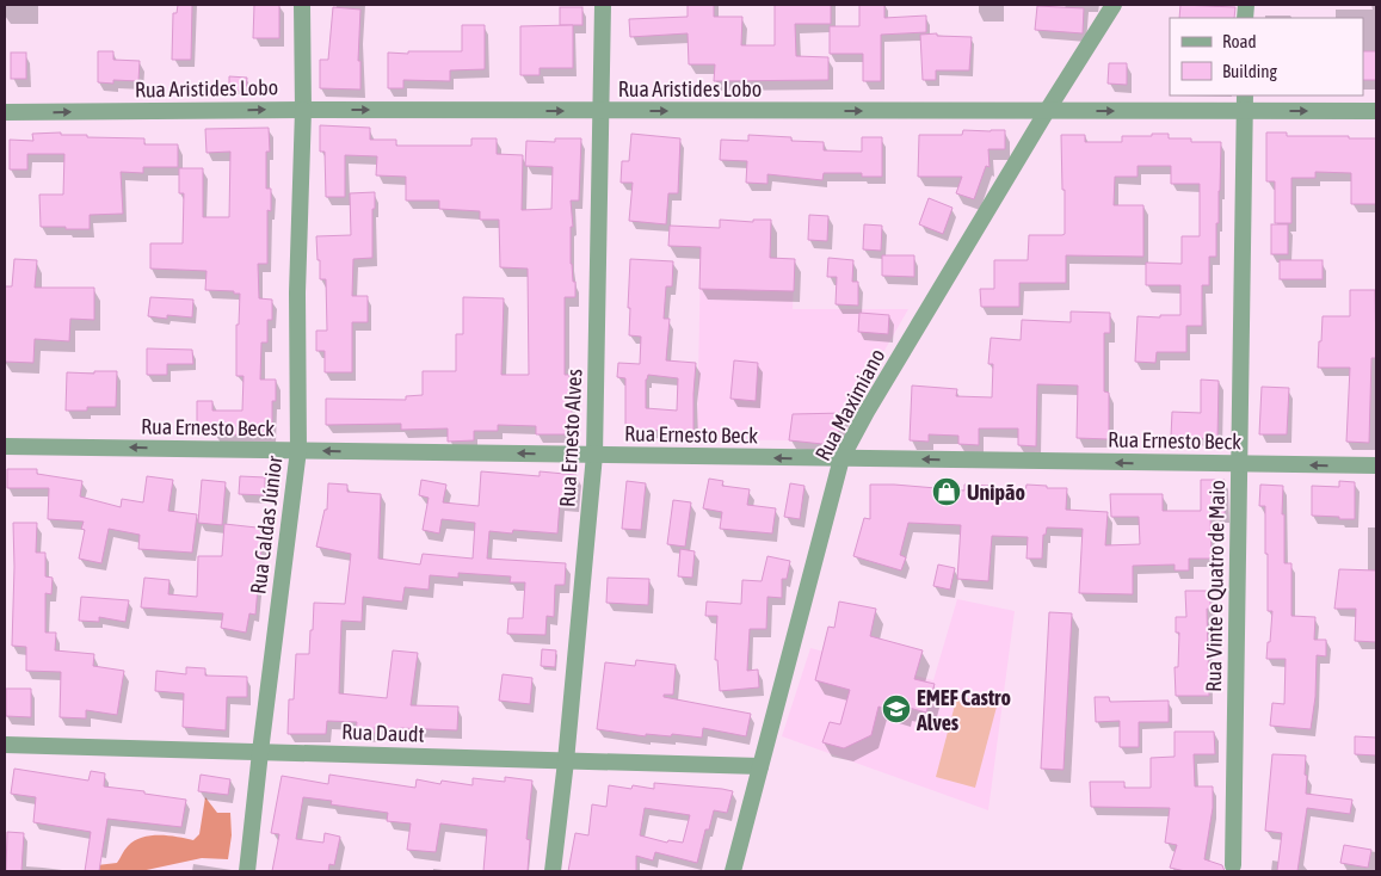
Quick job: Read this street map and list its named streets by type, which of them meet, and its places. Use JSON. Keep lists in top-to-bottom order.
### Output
{
  "streets": {
    "street": [
      "Rua Aristides Lobo",
      "Rua Maximiano",
      "Rua Ernesto Beck",
      "Rua Ernesto Alves",
      "Rua Caldas Júnior",
      "Rua Vinte e Quatro de Maio",
      "Rua Daudt"
    ]
  },
  "crossings": [
    ["Rua Aristides Lobo", "Rua Maximiano"],
    ["Rua Aristides Lobo", "Rua Ernesto Alves"],
    ["Rua Aristides Lobo", "Rua Caldas Júnior"],
    ["Rua Aristides Lobo", "Rua Vinte e Quatro de Maio"],
    ["Rua Maximiano", "Rua Ernesto Beck"],
    ["Rua Maximiano", "Rua Daudt"],
    ["Rua Ernesto Beck", "Rua Ernesto Alves"],
    ["Rua Ernesto Beck", "Rua Caldas Júnior"],
    ["Rua Ernesto Beck", "Rua Vinte e Quatro de Maio"],
    ["Rua Ernesto Alves", "Rua Daudt"],
    ["Rua Caldas Júnior", "Rua Daudt"]
  ],
  "one_way": ["Rua Aristides Lobo", "Rua Ernesto Beck"],
  "places": {
    "shop": ["Unipão"],
    "school or university": ["EMEF Castro Alves"]
  },
  "legend": ["Road", "Building"]
}
